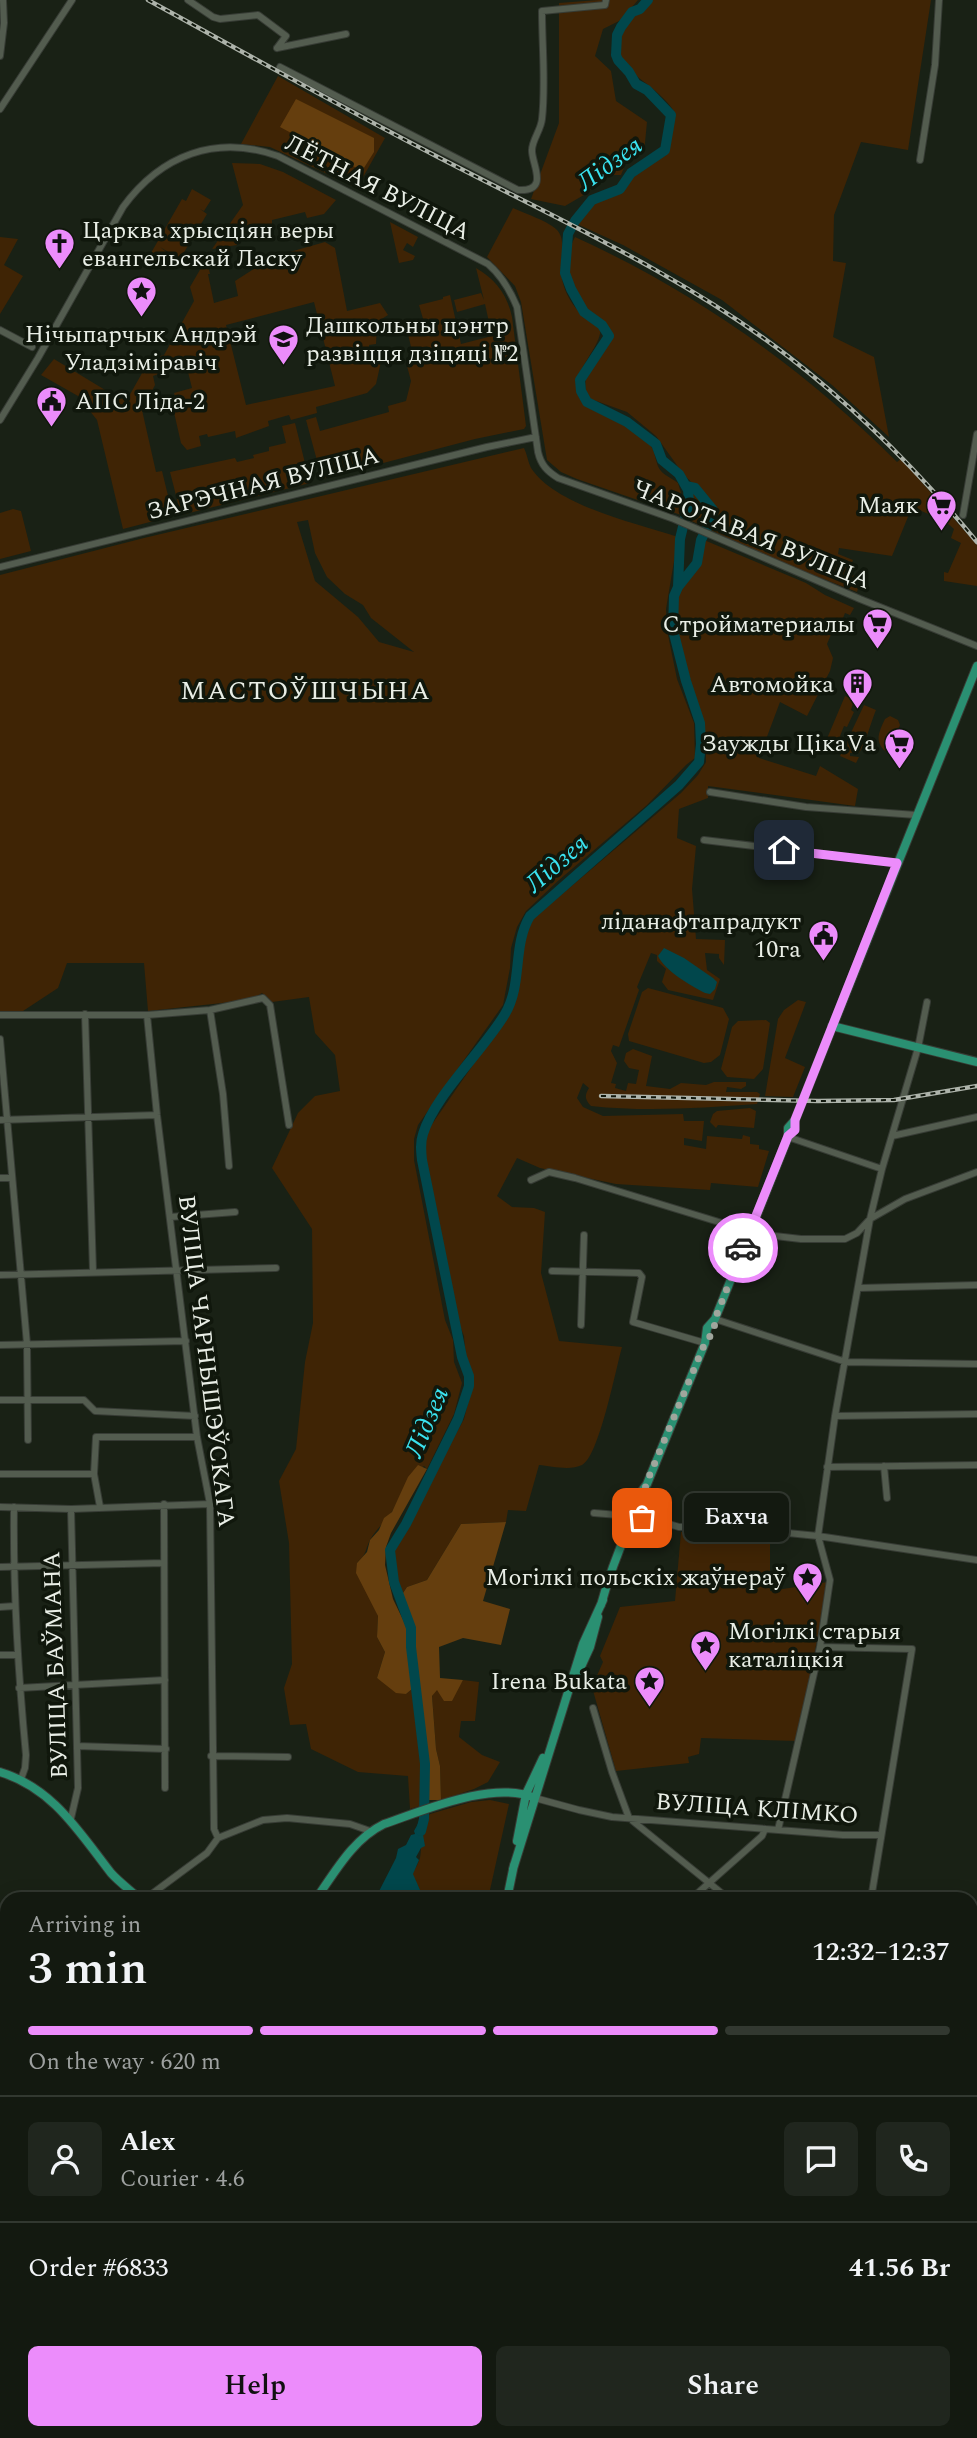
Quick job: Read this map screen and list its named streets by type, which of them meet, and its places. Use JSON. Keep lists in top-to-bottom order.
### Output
{
  "streets": {
    "street": [
      "ЛЁТНАЯ ВУЛІЦА",
      "ЗАРЭЧНАЯ ВУЛІЦА",
      "ЧАРОТАВАЯ ВУЛІЦА",
      "ВУЛІЦА ЧАРНЫШЭЎСКАГА",
      "ВУЛІЦА БАЎМАНА",
      "ВУЛІЦА КЛІМКО"
    ]
  },
  "crossings": [
    ["ЛЁТНАЯ ВУЛІЦА", "ЗАРЭЧНАЯ ВУЛІЦА"],
    ["ЛЁТНАЯ ВУЛІЦА", "ЧАРОТАВАЯ ВУЛІЦА"],
    ["ЗАРЭЧНАЯ ВУЛІЦА", "ЧАРОТАВАЯ ВУЛІЦА"]
  ],
  "districts": ["МАСТОЎШЧЫНА"],
  "water": ["Лідзея"],
  "places": {
    "church": ["Царква хрысціян веры евангельскай Ласку"],
    "place": [
      "Нічыпарчык Андрэй Уладзіміравіч",
      "Могілкі польскіх жаўнераў",
      "Могілкі старыя каталіцкія",
      "Irena Bukata"
    ],
    "school or university": ["Дашкольны цэнтр развіцця дзіцяці №2"],
    "public building": ["АПС Ліда-2", "ліданафтапрадукт 10га"],
    "supermarket": ["Маяк", "Стройматериалы", "Заужды ЦікаVа"],
    "building": ["Автомойка"],
    "other": ["Бахча"]
  },
  "page": {
    "bubble": "Бахча",
    "heading": ["3 min", "Arriving in", "12:32–12:37"],
    "panel": [
      "Alex",
      "Courier · 4.6",
      "Order #6833",
      "41.56 Br"
    ],
    "bar": "On the way · 620 m",
    "buttons": ["Help", "Share"]
  }
}
